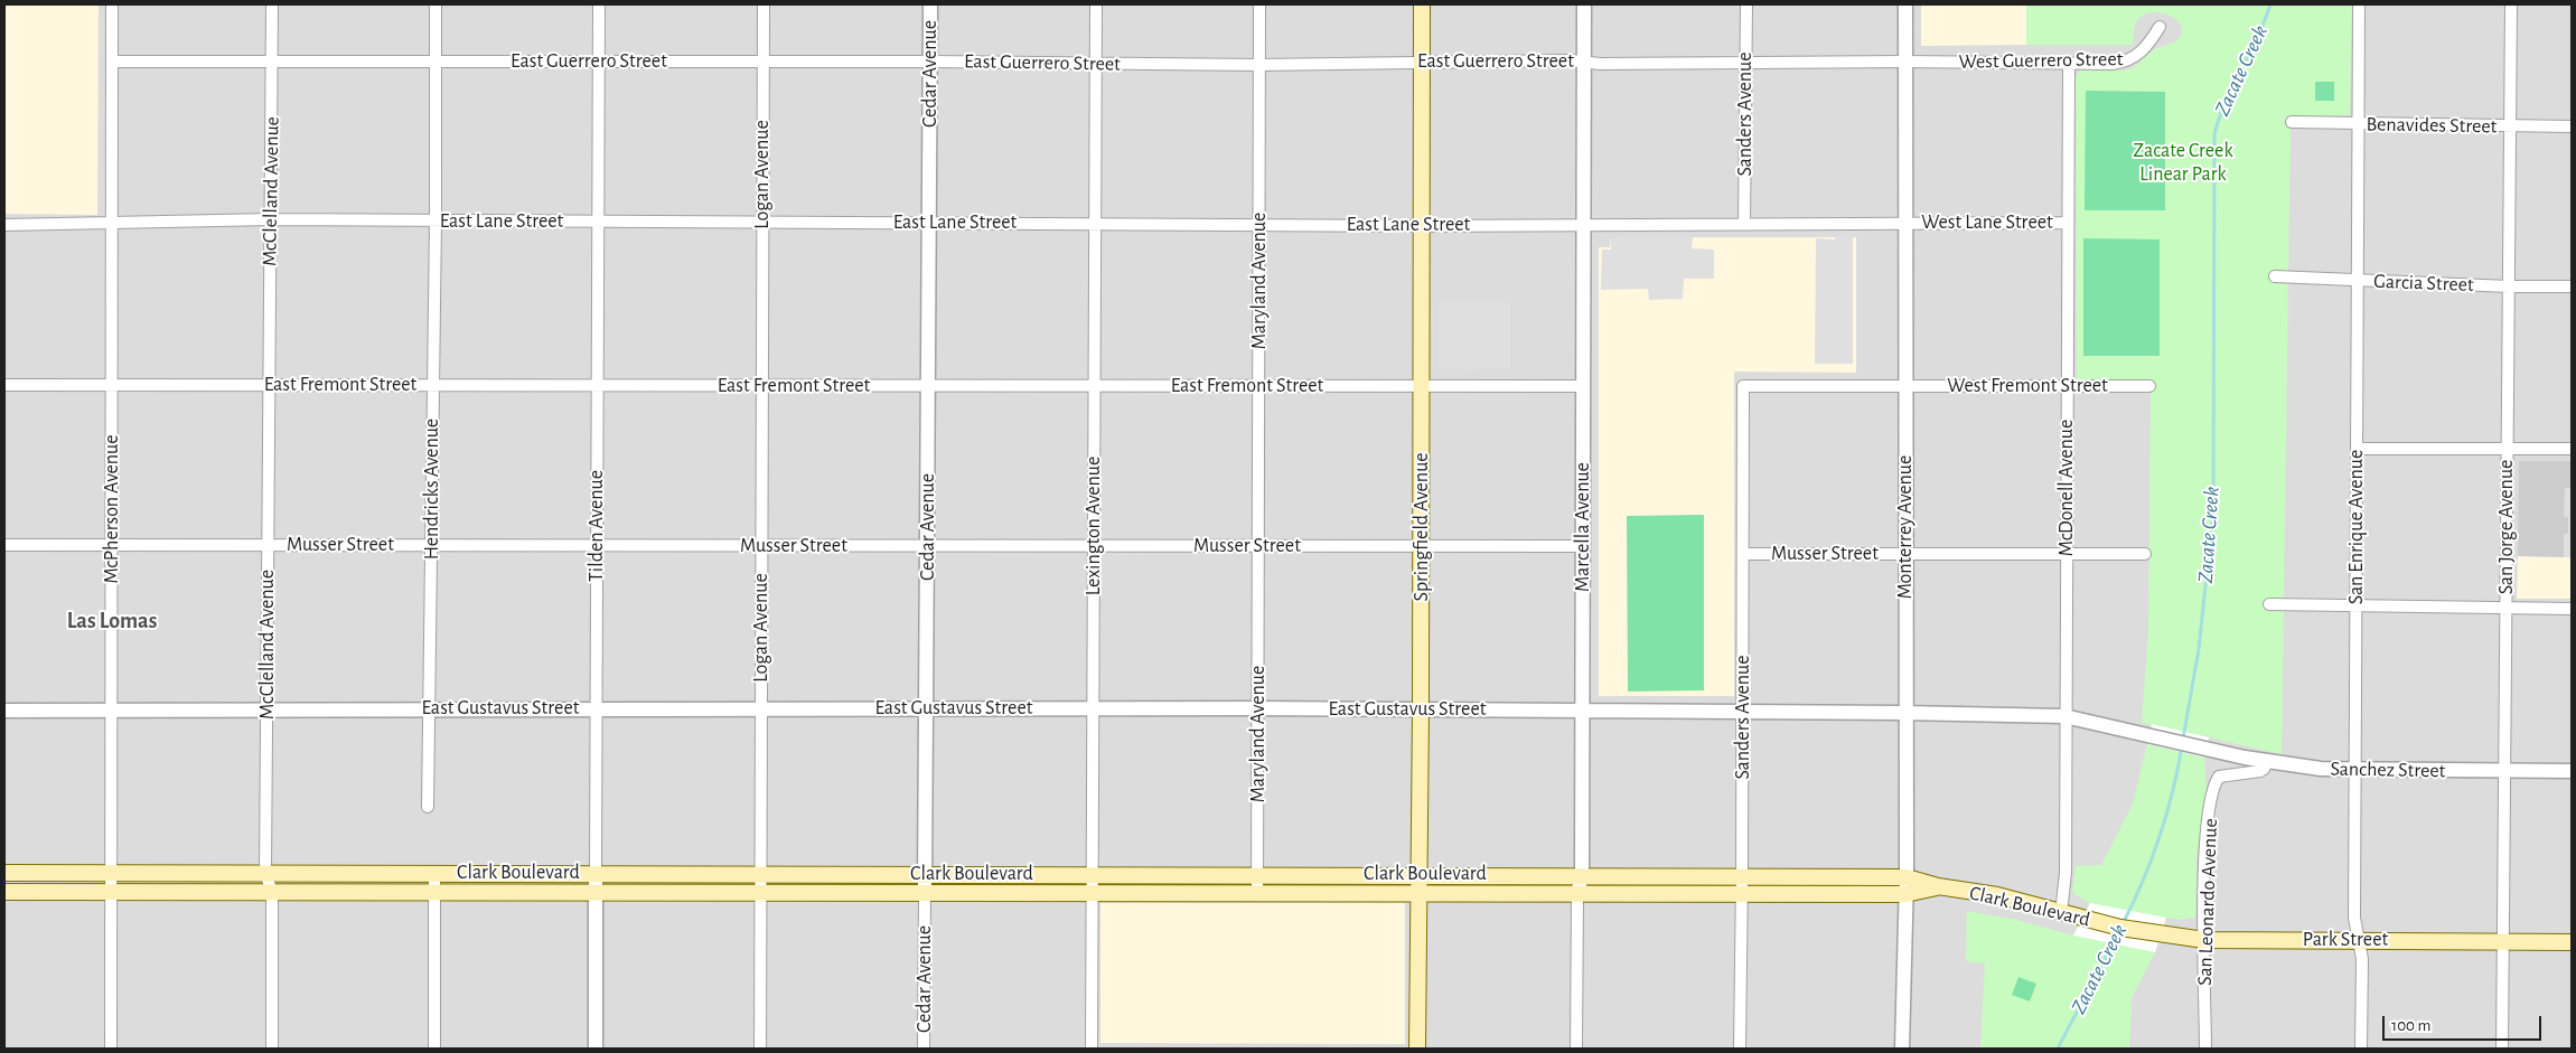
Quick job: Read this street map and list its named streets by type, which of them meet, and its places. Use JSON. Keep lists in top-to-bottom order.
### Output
{
  "streets": {
    "main road": ["Springfield Avenue", "Clark Boulevard", "Park Street"],
    "street": [
      "West Guerrero Street",
      "East Guerrero Street",
      "Cedar Avenue",
      "Sanders Avenue",
      "Benavides Street",
      "Logan Avenue",
      "McClelland Avenue",
      "East Lane Street",
      "West Lane Street",
      "Maryland Avenue",
      "Garcia Street",
      "East Fremont Street",
      "West Fremont Street",
      "McDonell Avenue",
      "Hendricks Avenue",
      "McPherson Avenue",
      "Tilden Avenue",
      "Lexington Avenue",
      "Marcella Avenue",
      "Monterrey Avenue",
      "San Enrique Avenue",
      "San Jorge Avenue",
      "Musser Street",
      "East Gustavus Street",
      "Sanchez Street",
      "San Leonardo Avenue"
    ]
  },
  "crossings": [
    ["West Guerrero Street", "East Guerrero Street"],
    ["West Guerrero Street", "McDonell Avenue"],
    ["West Guerrero Street", "Monterrey Avenue"],
    ["East Guerrero Street", "Cedar Avenue"],
    ["East Guerrero Street", "Sanders Avenue"],
    ["East Guerrero Street", "Logan Avenue"],
    ["East Guerrero Street", "McClelland Avenue"],
    ["East Guerrero Street", "Maryland Avenue"],
    ["East Guerrero Street", "Hendricks Avenue"],
    ["East Guerrero Street", "McPherson Avenue"],
    ["East Guerrero Street", "Tilden Avenue"],
    ["East Guerrero Street", "Lexington Avenue"],
    ["East Guerrero Street", "Springfield Avenue"],
    ["East Guerrero Street", "Marcella Avenue"],
    ["East Guerrero Street", "Monterrey Avenue"],
    ["Cedar Avenue", "East Lane Street"],
    ["Cedar Avenue", "East Fremont Street"],
    ["Cedar Avenue", "Musser Street"],
    ["Cedar Avenue", "East Gustavus Street"],
    ["Cedar Avenue", "Clark Boulevard"],
    ["Sanders Avenue", "East Lane Street"],
    ["Sanders Avenue", "West Fremont Street"],
    ["Sanders Avenue", "Monterrey Avenue"],
    ["Sanders Avenue", "Musser Street"],
    ["Sanders Avenue", "East Gustavus Street"],
    ["Sanders Avenue", "Clark Boulevard"],
    ["Benavides Street", "San Enrique Avenue"],
    ["Benavides Street", "San Jorge Avenue"],
    ["Logan Avenue", "East Lane Street"],
    ["Logan Avenue", "East Fremont Street"],
    ["Logan Avenue", "Musser Street"],
    ["Logan Avenue", "East Gustavus Street"],
    ["Logan Avenue", "Clark Boulevard"],
    ["McClelland Avenue", "East Lane Street"],
    ["McClelland Avenue", "East Fremont Street"],
    ["McClelland Avenue", "Musser Street"],
    ["McClelland Avenue", "East Gustavus Street"],
    ["McClelland Avenue", "Clark Boulevard"],
    ["East Lane Street", "West Lane Street"],
    ["East Lane Street", "Maryland Avenue"],
    ["East Lane Street", "Hendricks Avenue"],
    ["East Lane Street", "McPherson Avenue"],
    ["East Lane Street", "Tilden Avenue"],
    ["East Lane Street", "Lexington Avenue"],
    ["East Lane Street", "Springfield Avenue"],
    ["East Lane Street", "Marcella Avenue"],
    ["East Lane Street", "Monterrey Avenue"],
    ["West Lane Street", "McDonell Avenue"],
    ["West Lane Street", "Monterrey Avenue"],
    ["Maryland Avenue", "East Fremont Street"],
    ["Maryland Avenue", "Musser Street"],
    ["Maryland Avenue", "East Gustavus Street"],
    ["Maryland Avenue", "Clark Boulevard"],
    ["Garcia Street", "San Enrique Avenue"],
    ["Garcia Street", "San Jorge Avenue"],
    ["East Fremont Street", "Hendricks Avenue"],
    ["East Fremont Street", "McPherson Avenue"],
    ["East Fremont Street", "Tilden Avenue"],
    ["East Fremont Street", "Lexington Avenue"],
    ["East Fremont Street", "Springfield Avenue"],
    ["East Fremont Street", "Marcella Avenue"],
    ["West Fremont Street", "McDonell Avenue"],
    ["West Fremont Street", "Monterrey Avenue"],
    ["McDonell Avenue", "Musser Street"],
    ["McDonell Avenue", "East Gustavus Street"],
    ["McDonell Avenue", "Sanchez Street"],
    ["McDonell Avenue", "Clark Boulevard"],
    ["Hendricks Avenue", "Musser Street"],
    ["Hendricks Avenue", "East Gustavus Street"],
    ["McPherson Avenue", "Musser Street"],
    ["McPherson Avenue", "East Gustavus Street"],
    ["McPherson Avenue", "Clark Boulevard"],
    ["Tilden Avenue", "Musser Street"],
    ["Tilden Avenue", "East Gustavus Street"],
    ["Tilden Avenue", "Clark Boulevard"],
    ["Lexington Avenue", "Musser Street"],
    ["Lexington Avenue", "East Gustavus Street"],
    ["Lexington Avenue", "Clark Boulevard"],
    ["Springfield Avenue", "Musser Street"],
    ["Springfield Avenue", "East Gustavus Street"],
    ["Springfield Avenue", "Clark Boulevard"],
    ["Marcella Avenue", "Musser Street"],
    ["Marcella Avenue", "East Gustavus Street"],
    ["Marcella Avenue", "Clark Boulevard"],
    ["Monterrey Avenue", "Musser Street"],
    ["Monterrey Avenue", "East Gustavus Street"],
    ["Monterrey Avenue", "Clark Boulevard"],
    ["San Enrique Avenue", "Sanchez Street"],
    ["San Enrique Avenue", "Park Street"],
    ["San Jorge Avenue", "Sanchez Street"],
    ["San Jorge Avenue", "Park Street"],
    ["East Gustavus Street", "Sanchez Street"],
    ["Sanchez Street", "San Leonardo Avenue"],
    ["Clark Boulevard", "Park Street"],
    ["San Leonardo Avenue", "Park Street"]
  ],
  "districts": ["Las Lomas"],
  "water": ["Zacate Creek"],
  "parks": ["Zacate Creek Linear Park"],
  "scale_bar": "100 m"
}
